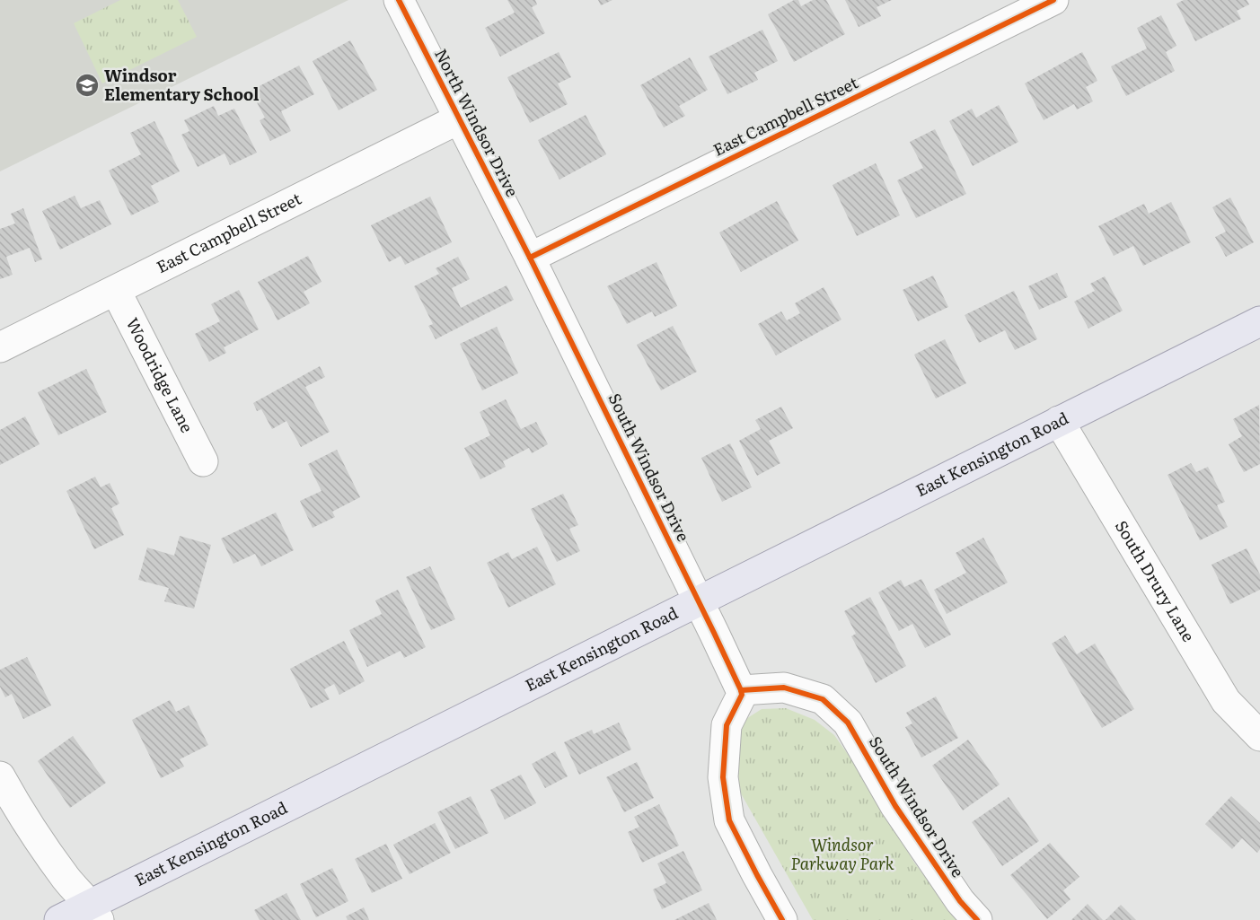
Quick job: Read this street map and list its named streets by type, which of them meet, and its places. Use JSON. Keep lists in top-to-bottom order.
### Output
{
  "streets": {
    "main road": ["East Kensington Road"],
    "street": [
      "East Campbell Street",
      "North Windsor Drive",
      "Woodridge Lane",
      "South Windsor Drive",
      "South Drury Lane"
    ]
  },
  "crossings": [
    ["East Campbell Street", "North Windsor Drive"],
    ["East Campbell Street", "Woodridge Lane"],
    ["East Campbell Street", "South Windsor Drive"],
    ["North Windsor Drive", "South Windsor Drive"],
    ["East Kensington Road", "South Windsor Drive"],
    ["East Kensington Road", "South Drury Lane"]
  ],
  "parks": ["Windsor Parkway Park"],
  "places": {
    "school or university": ["Windsor Elementary School"]
  }
}
